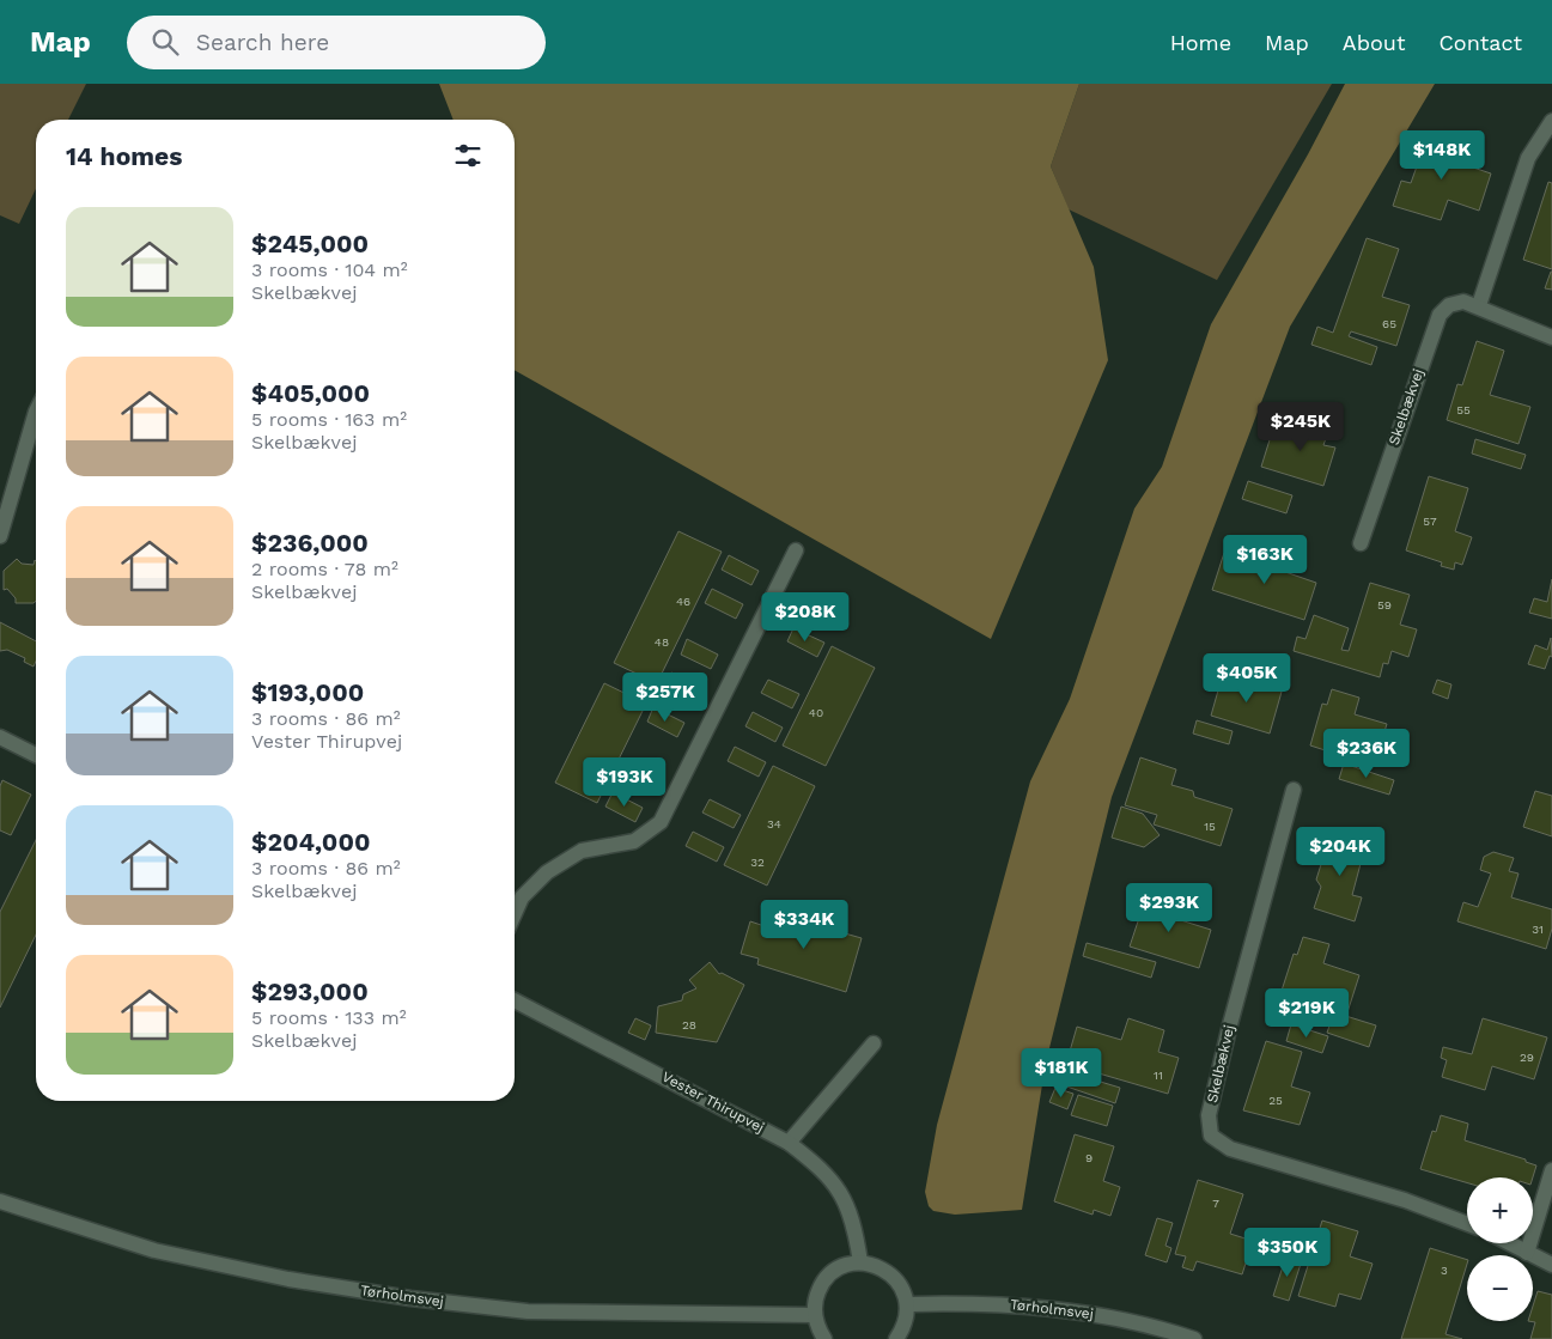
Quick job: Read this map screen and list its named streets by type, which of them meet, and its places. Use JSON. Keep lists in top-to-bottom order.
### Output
{
  "streets": {
    "street": ["Skelbækvej", "Vester Thirupvej", "Tørholmsvej"]
  },
  "house_numbers": [
    "65",
    "55",
    "57",
    "46",
    "59",
    "48",
    "40",
    "34",
    "15",
    "32",
    "31",
    "28",
    "29",
    "11",
    "25",
    "9",
    "7",
    "3"
  ],
  "page": {
    "header": "Map",
    "search": "Search here",
    "nav": [
      "Home",
      "Map",
      "About",
      "Contact"
    ],
    "heading": "14 homes",
    "price": [
      "$148K",
      "$245K",
      "$163K",
      "$208K",
      "$405K",
      "$257K",
      "$236K",
      "$193K",
      "$204K",
      "$293K",
      "$334K",
      "$219K",
      "$181K",
      "$350K"
    ],
    "list": [
      {
        "name": "$245,000",
        "note": "3 rooms · 104 m² · Skelbækvej"
      },
      {
        "name": "$405,000",
        "note": "5 rooms · 163 m² · Skelbækvej"
      },
      {
        "name": "$236,000",
        "note": "2 rooms · 78 m² · Skelbækvej"
      },
      {
        "name": "$193,000",
        "note": "3 rooms · 86 m² · Vester Thirupvej"
      },
      {
        "name": "$204,000",
        "note": "3 rooms · 86 m² · Skelbækvej"
      },
      {
        "name": "$293,000",
        "note": "5 rooms · 133 m² · Skelbækvej"
      }
    ],
    "map_buttons": ["+", "−"]
  }
}
